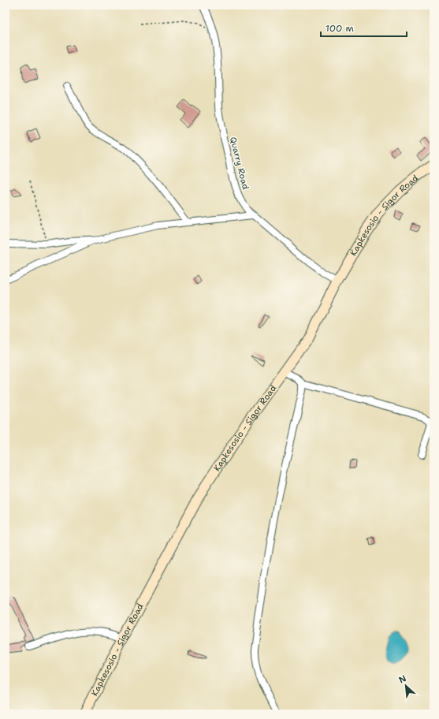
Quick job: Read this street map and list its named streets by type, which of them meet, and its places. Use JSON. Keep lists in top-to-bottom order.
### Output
{
  "streets": {
    "main road": ["Kapkesosio - Sigor Road"],
    "street": ["Quarry Road"]
  },
  "crossings": [
    ["Quarry Road", "Kapkesosio - Sigor Road"]
  ],
  "scale_bar": "100 m",
  "north": "top left"
}
